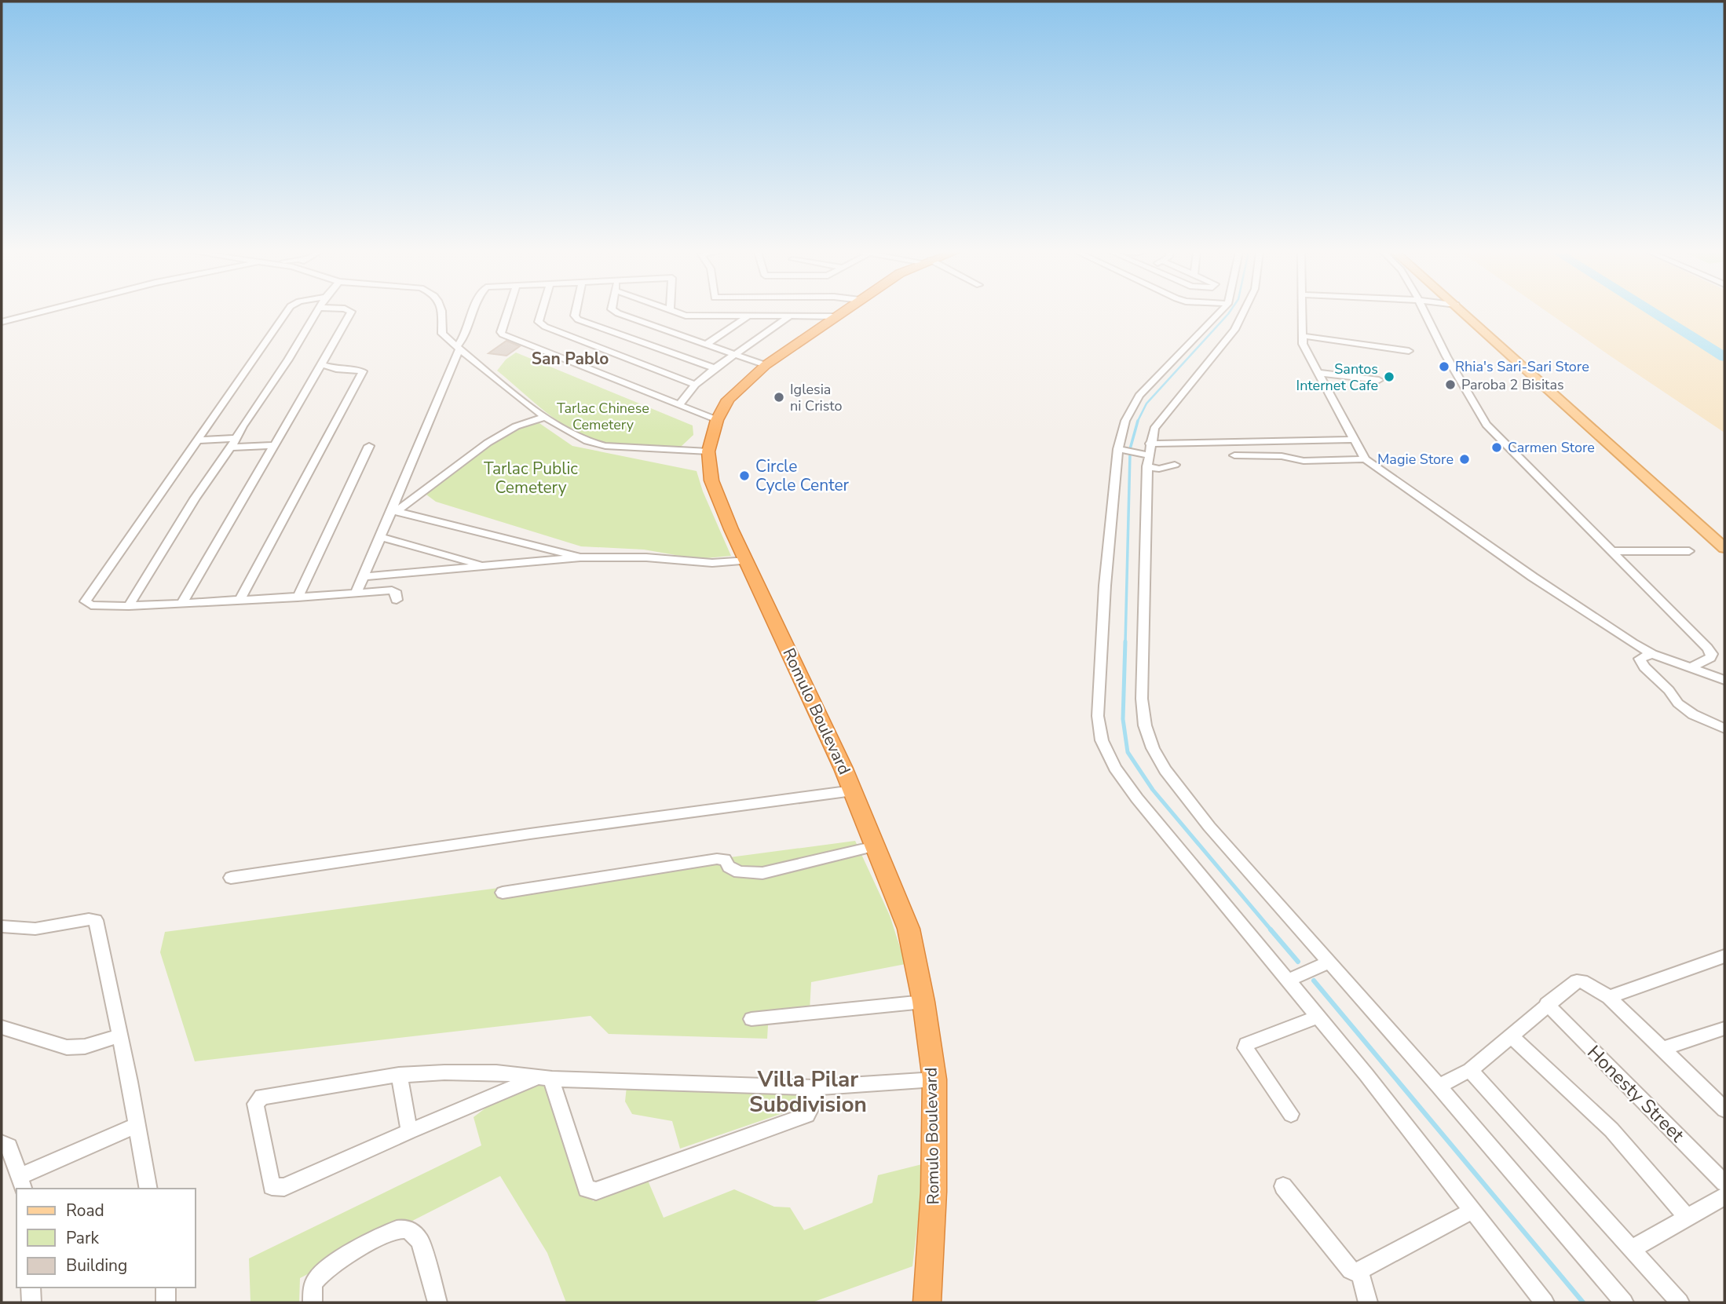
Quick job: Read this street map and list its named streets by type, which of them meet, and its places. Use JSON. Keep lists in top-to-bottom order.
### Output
{
  "streets": {
    "highway": ["Romulo Boulevard"],
    "street": ["Honesty Street"]
  },
  "districts": ["San Pablo", "Villa Pilar Subdivision"],
  "parks": ["Tarlac Chinese Cemetery", "Tarlac Public Cemetery"],
  "places": [
    "Rhia's Sari-Sari Store",
    "Santos Internet Cafe",
    "Paroba 2 Bisitas",
    "Iglesia ni Cristo",
    "Carmen Store",
    "Magie Store",
    "Circle Cycle Center"
  ],
  "legend": ["Road", "Park", "Building"]
}
